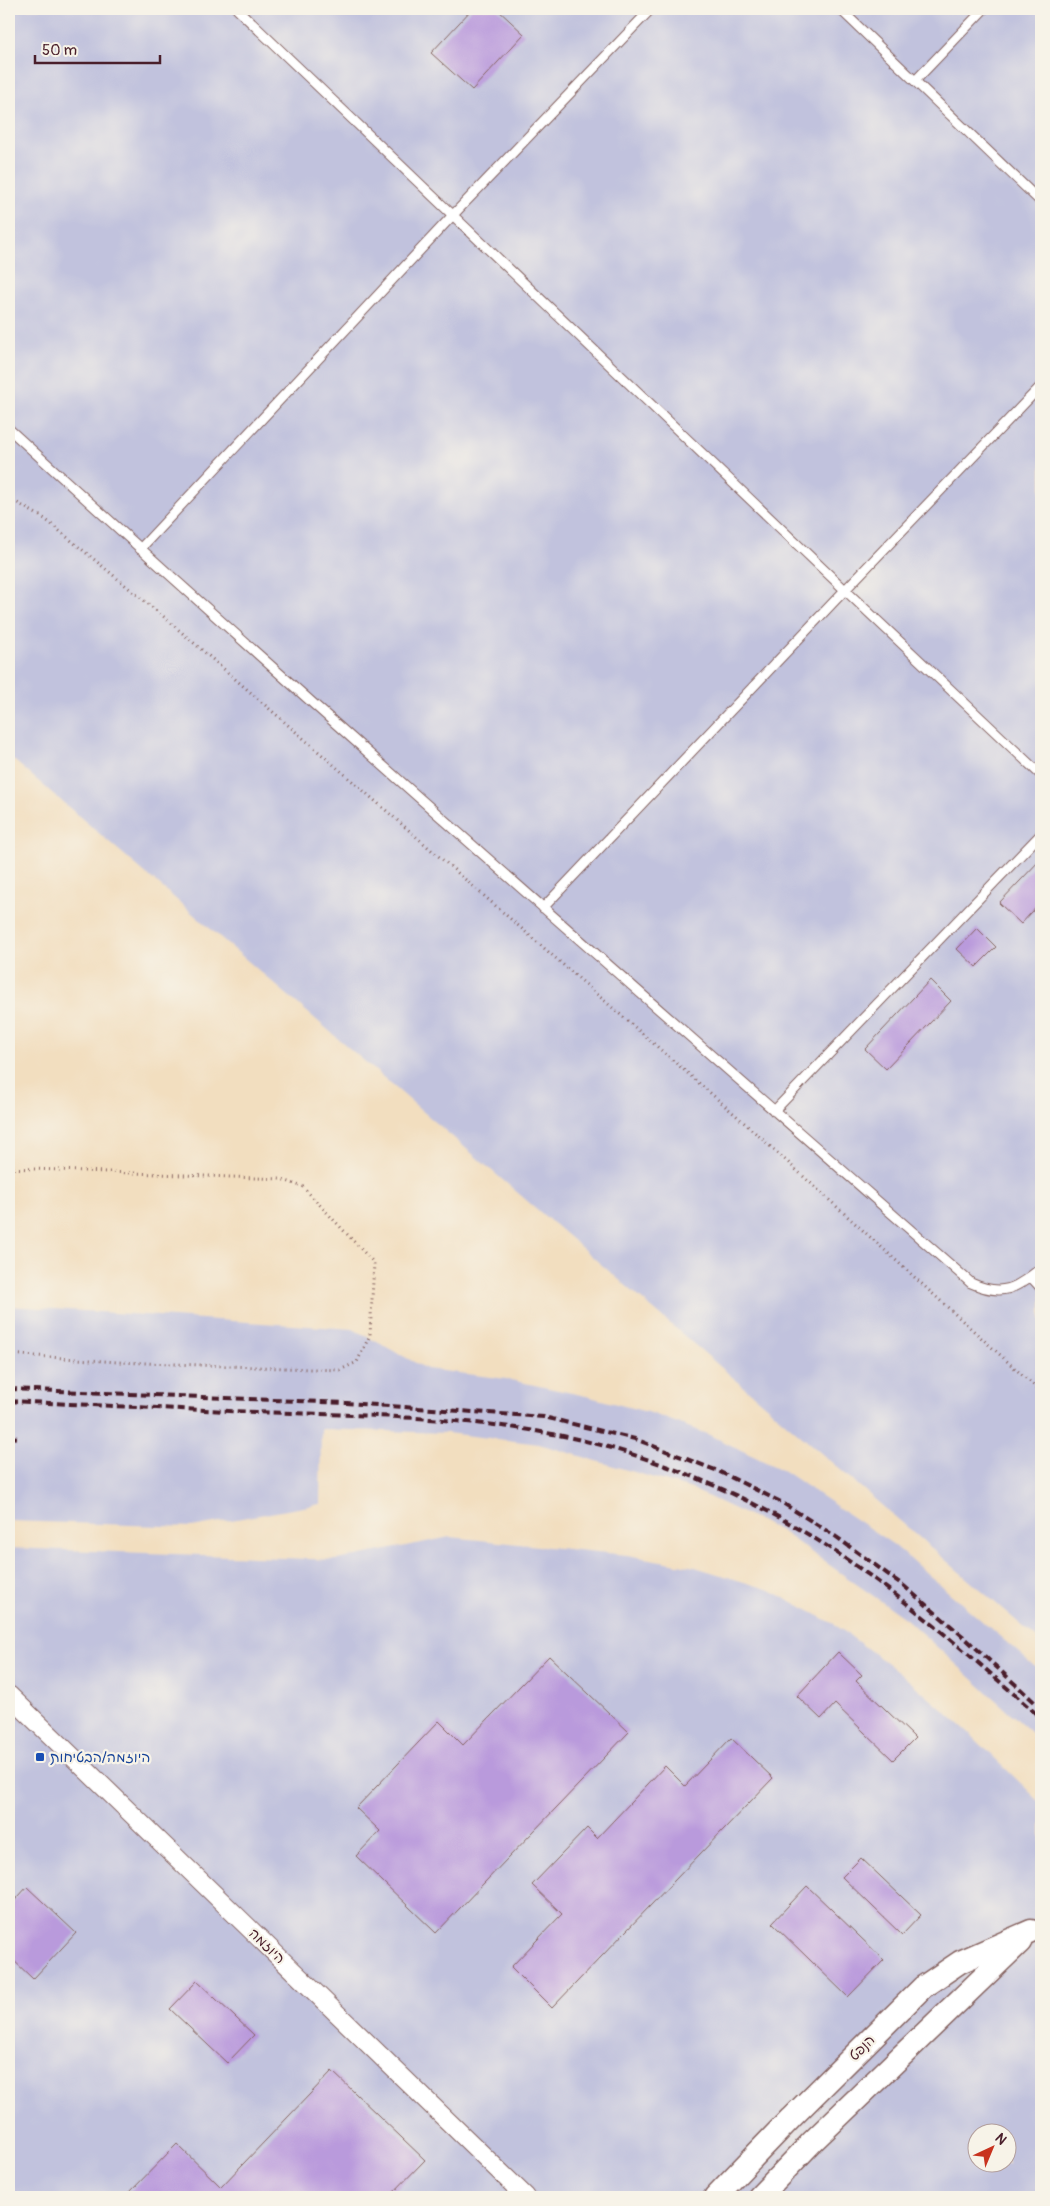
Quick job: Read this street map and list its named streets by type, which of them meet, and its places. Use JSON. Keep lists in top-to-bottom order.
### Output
{
  "streets": {
    "street": ["היוזמה", "הנפט"]
  },
  "places": {
    "transit": ["היוזמה/הבטיחות"]
  },
  "scale_bar": "50 m",
  "north": "top right"
}
